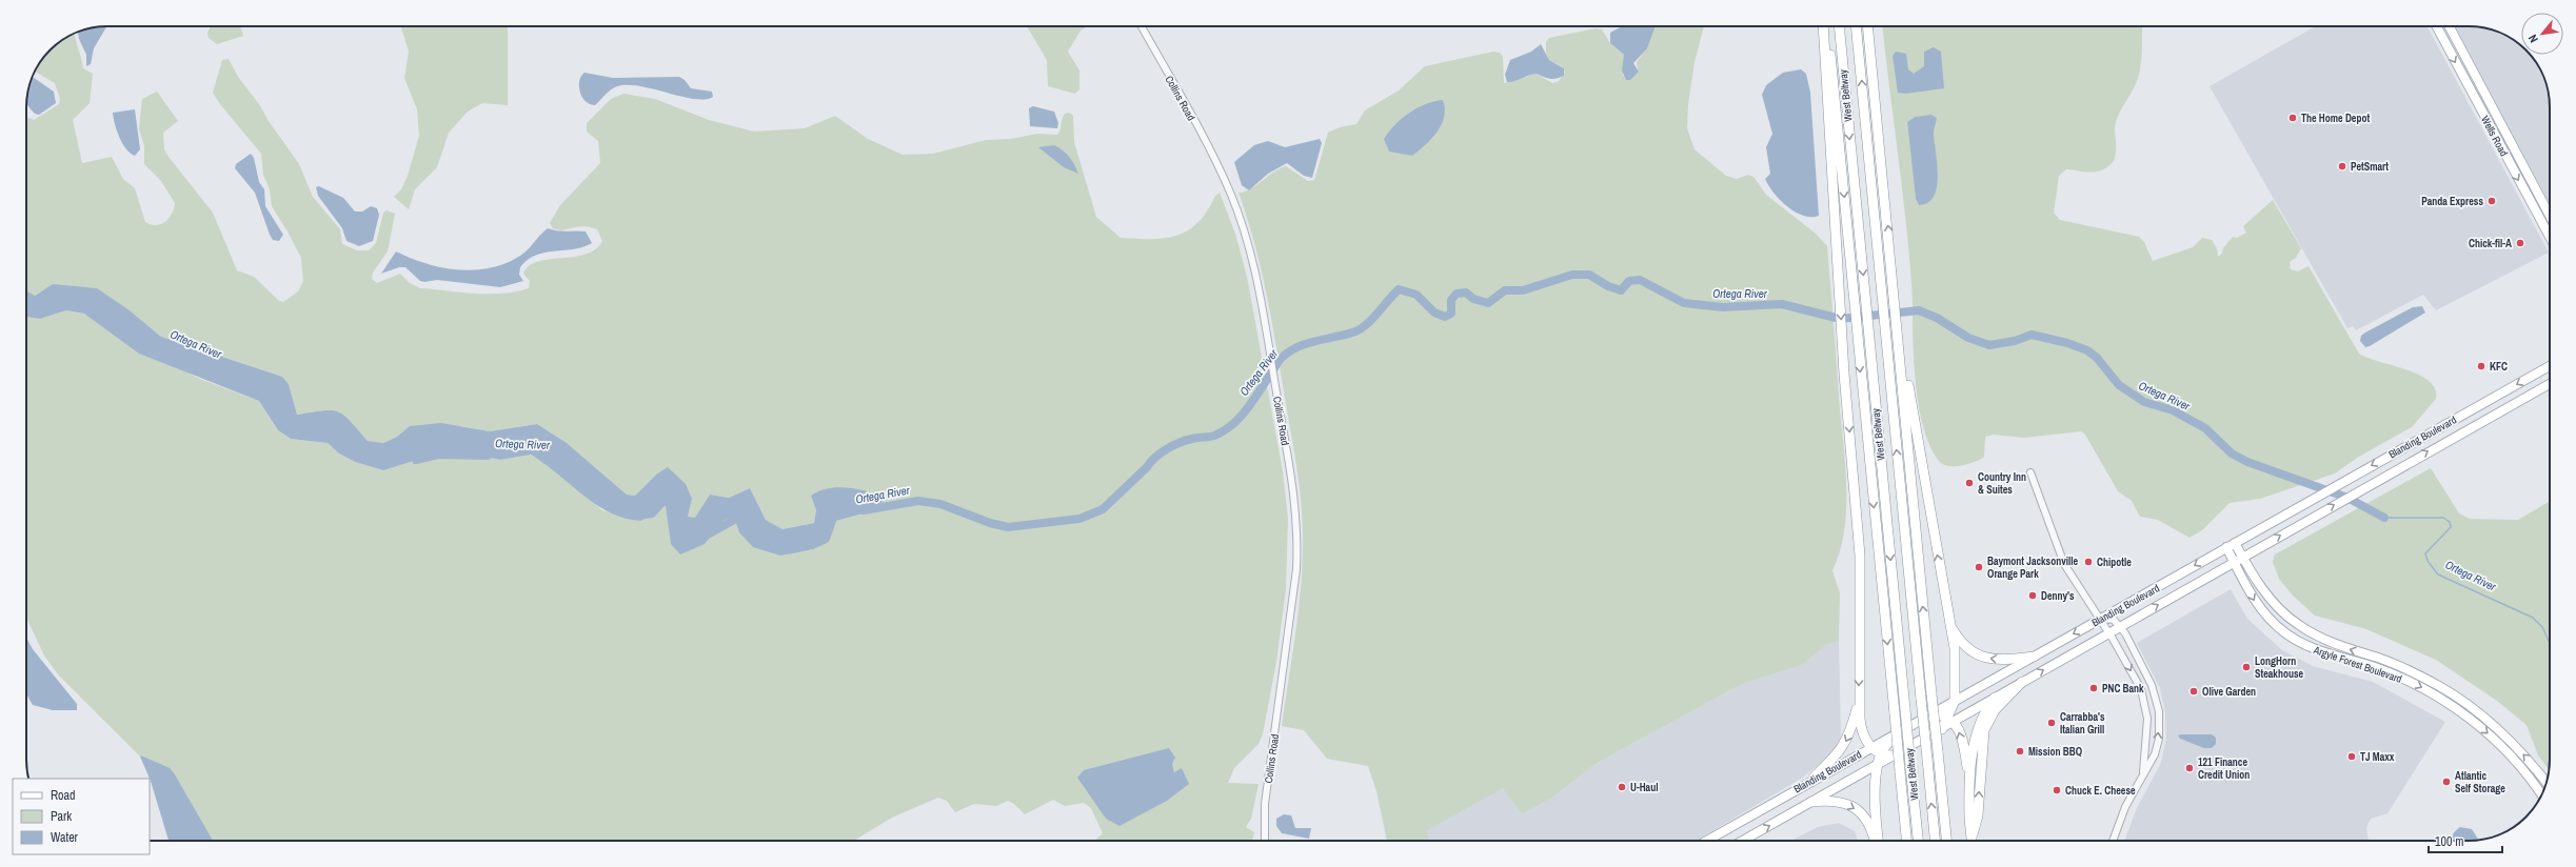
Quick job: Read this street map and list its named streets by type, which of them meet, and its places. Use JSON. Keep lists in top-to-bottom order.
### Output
{
  "streets": {
    "highway": ["West Beltway"],
    "main road": ["Wells Road", "Blanding Boulevard", "Argyle Forest Boulevard"],
    "street": ["Collins Road"]
  },
  "crossings": [
    ["Blanding Boulevard", "Argyle Forest Boulevard"]
  ],
  "water": ["Ortega River"],
  "places": [
    "The Home Depot",
    "PetSmart",
    "Panda Express",
    "Chick-fil-A",
    "KFC",
    "Country Inn & Suites",
    "Chipotle",
    "Baymont Jacksonville Orange Park",
    "Denny's",
    "LongHorn Steakhouse",
    "PNC Bank",
    "Olive Garden",
    "Carrabba's Italian Grill",
    "Mission BBQ",
    "TJ Maxx",
    "121 Finance Credit Union",
    "Atlantic Self Storage",
    "U-Haul",
    "Chuck E. Cheese"
  ],
  "legend": ["Road", "Park", "Water"],
  "scale_bar": "100 m",
  "north": "bottom left"
}
